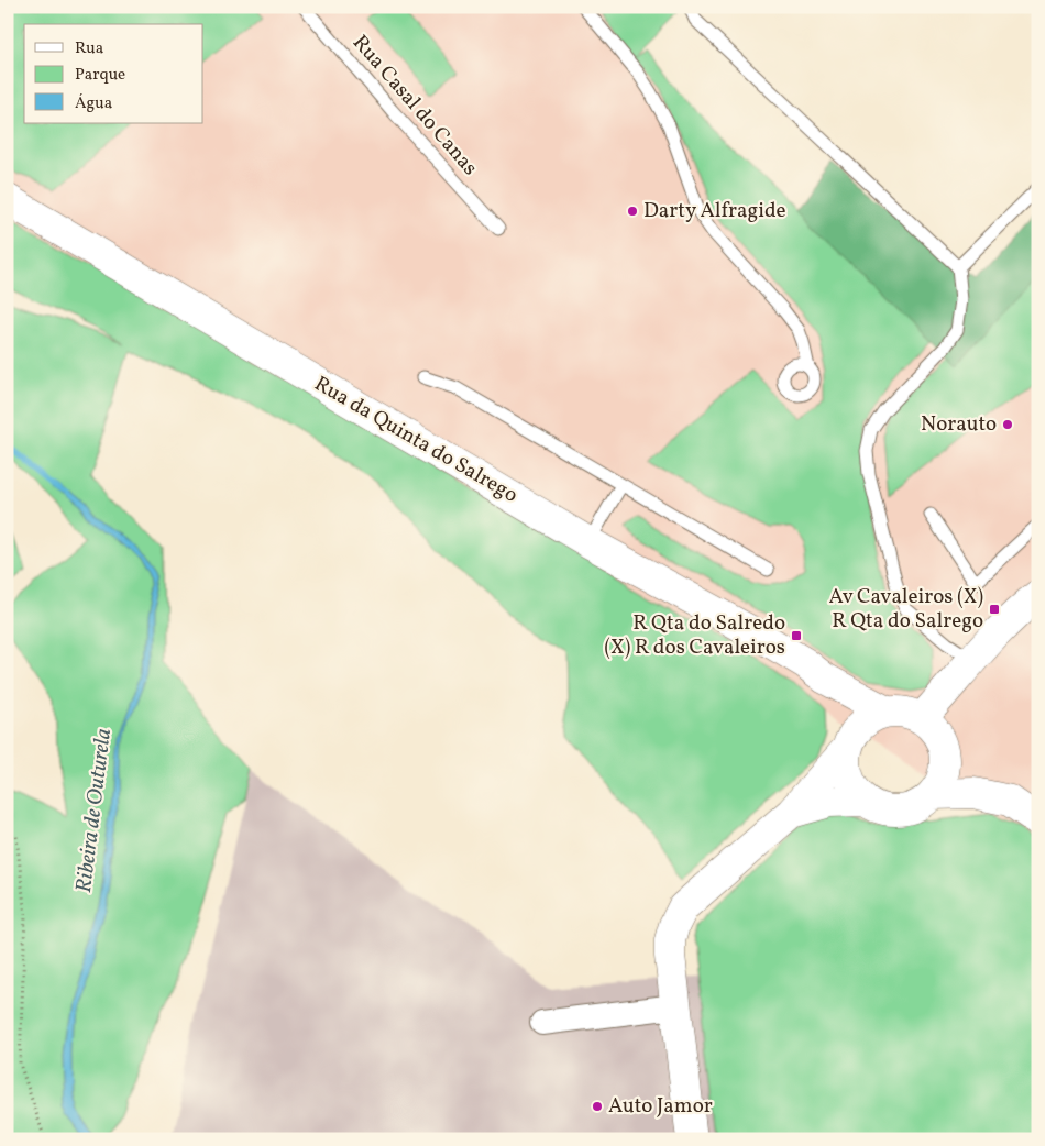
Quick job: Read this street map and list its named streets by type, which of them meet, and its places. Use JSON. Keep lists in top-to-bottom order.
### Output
{
  "streets": {
    "street": ["Rua da Quinta do Salrego"],
    "lane": ["Rua Casal do Canas"]
  },
  "water": ["Ribeira de Outurela"],
  "places": {
    "other": ["Darty Alfragide", "Norauto", "Auto Jamor"],
    "transit": ["Av Cavaleiros (X) R Qta do Salrego", "R Qta do Salredo (X) R dos Cavaleiros"]
  },
  "legend": ["Rua", "Parque", "Água"]
}
